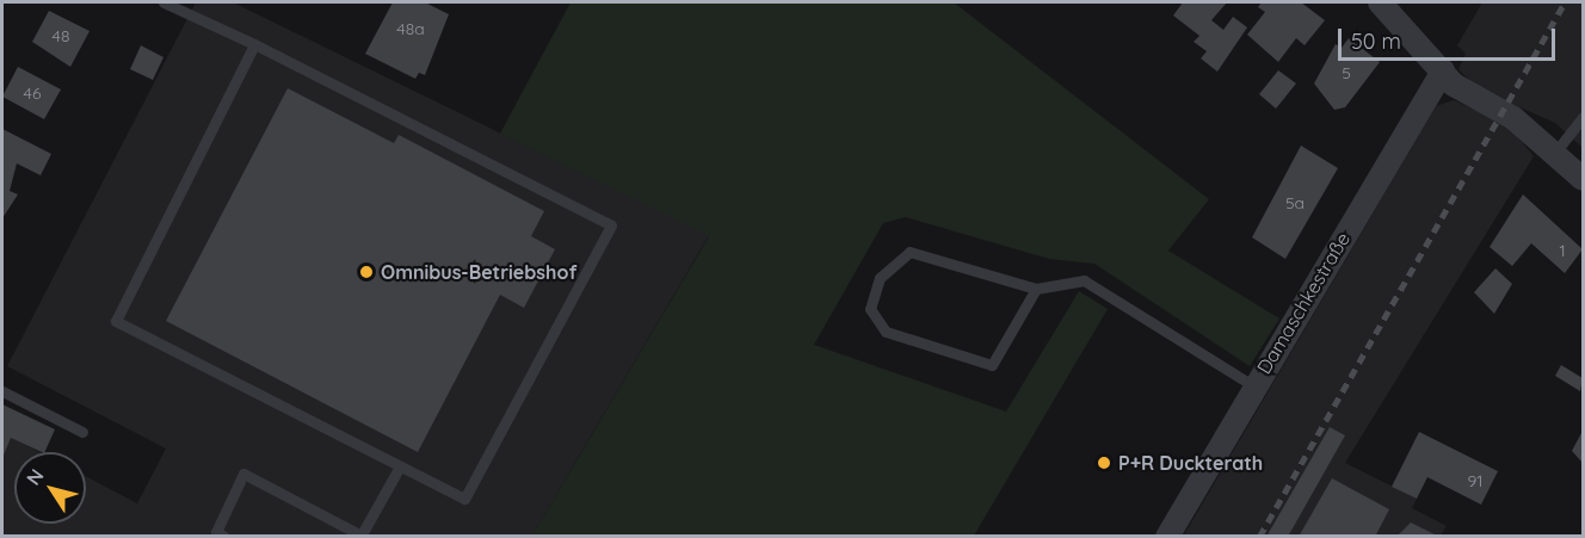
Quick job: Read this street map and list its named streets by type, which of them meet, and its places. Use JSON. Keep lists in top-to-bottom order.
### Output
{
  "streets": {
    "street": ["Damaschkestraße"]
  },
  "places": ["Omnibus-Betriebshof", "P+R Duckterath"],
  "house_numbers": [
    "48a",
    "48",
    "5",
    "46",
    "5a",
    "1",
    "91"
  ],
  "scale_bar": "50 m",
  "north": "top left"
}
